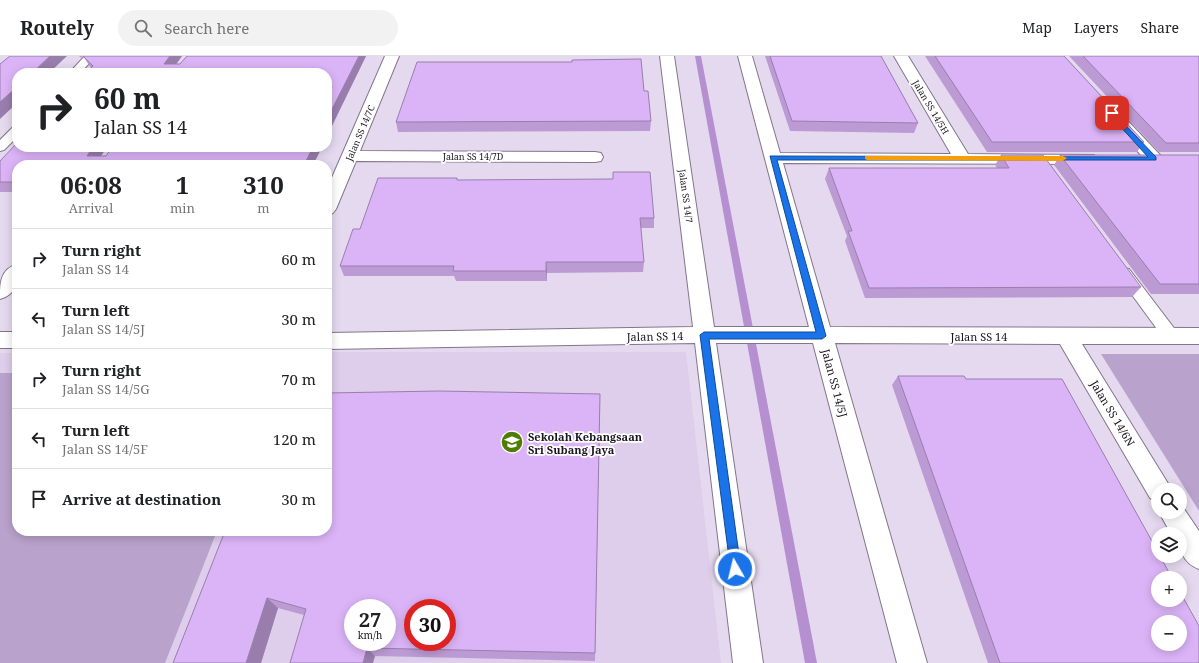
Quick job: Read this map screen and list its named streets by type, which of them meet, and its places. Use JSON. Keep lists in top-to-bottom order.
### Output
{
  "streets": {
    "street": [
      "Jalan SS 14/5H",
      "Jalan SS 14/7C",
      "Jalan SS 14/7D",
      "Jalan SS 14/7",
      "Jalan SS 14",
      "Jalan SS 14/5J",
      "Jalan SS 14/6N"
    ]
  },
  "crossings": [
    ["Jalan SS 14/7C", "Jalan SS 14/7D"],
    ["Jalan SS 14/7", "Jalan SS 14"],
    ["Jalan SS 14", "Jalan SS 14/5J"],
    ["Jalan SS 14", "Jalan SS 14/6N"]
  ],
  "places": {
    "school or university": ["Sekolah Kebangsaan Sri Subang Jaya"]
  },
  "page": {
    "header": "Routely",
    "search": "Search here",
    "nav": ["Map", "Layers", "Share"],
    "turn": ["60 m", "Jalan SS 14"],
    "eta": [
      "06:08",
      "Arrival",
      "1",
      "min",
      "310",
      "m"
    ],
    "list": [
      {
        "name": "Turn right",
        "note": "Jalan SS 14",
        "value": "60 m"
      },
      {
        "name": "Turn left",
        "note": "Jalan SS 14/5J",
        "value": "30 m"
      },
      {
        "name": "Turn right",
        "note": "Jalan SS 14/5G",
        "value": "70 m"
      },
      {
        "name": "Turn left",
        "note": "Jalan SS 14/5F",
        "value": "120 m"
      },
      {
        "name": "Arrive at destination",
        "value": "30 m"
      }
    ],
    "map_buttons": ["+", "−"],
    "speed": "27 km/h",
    "limit": "30"
  }
}
